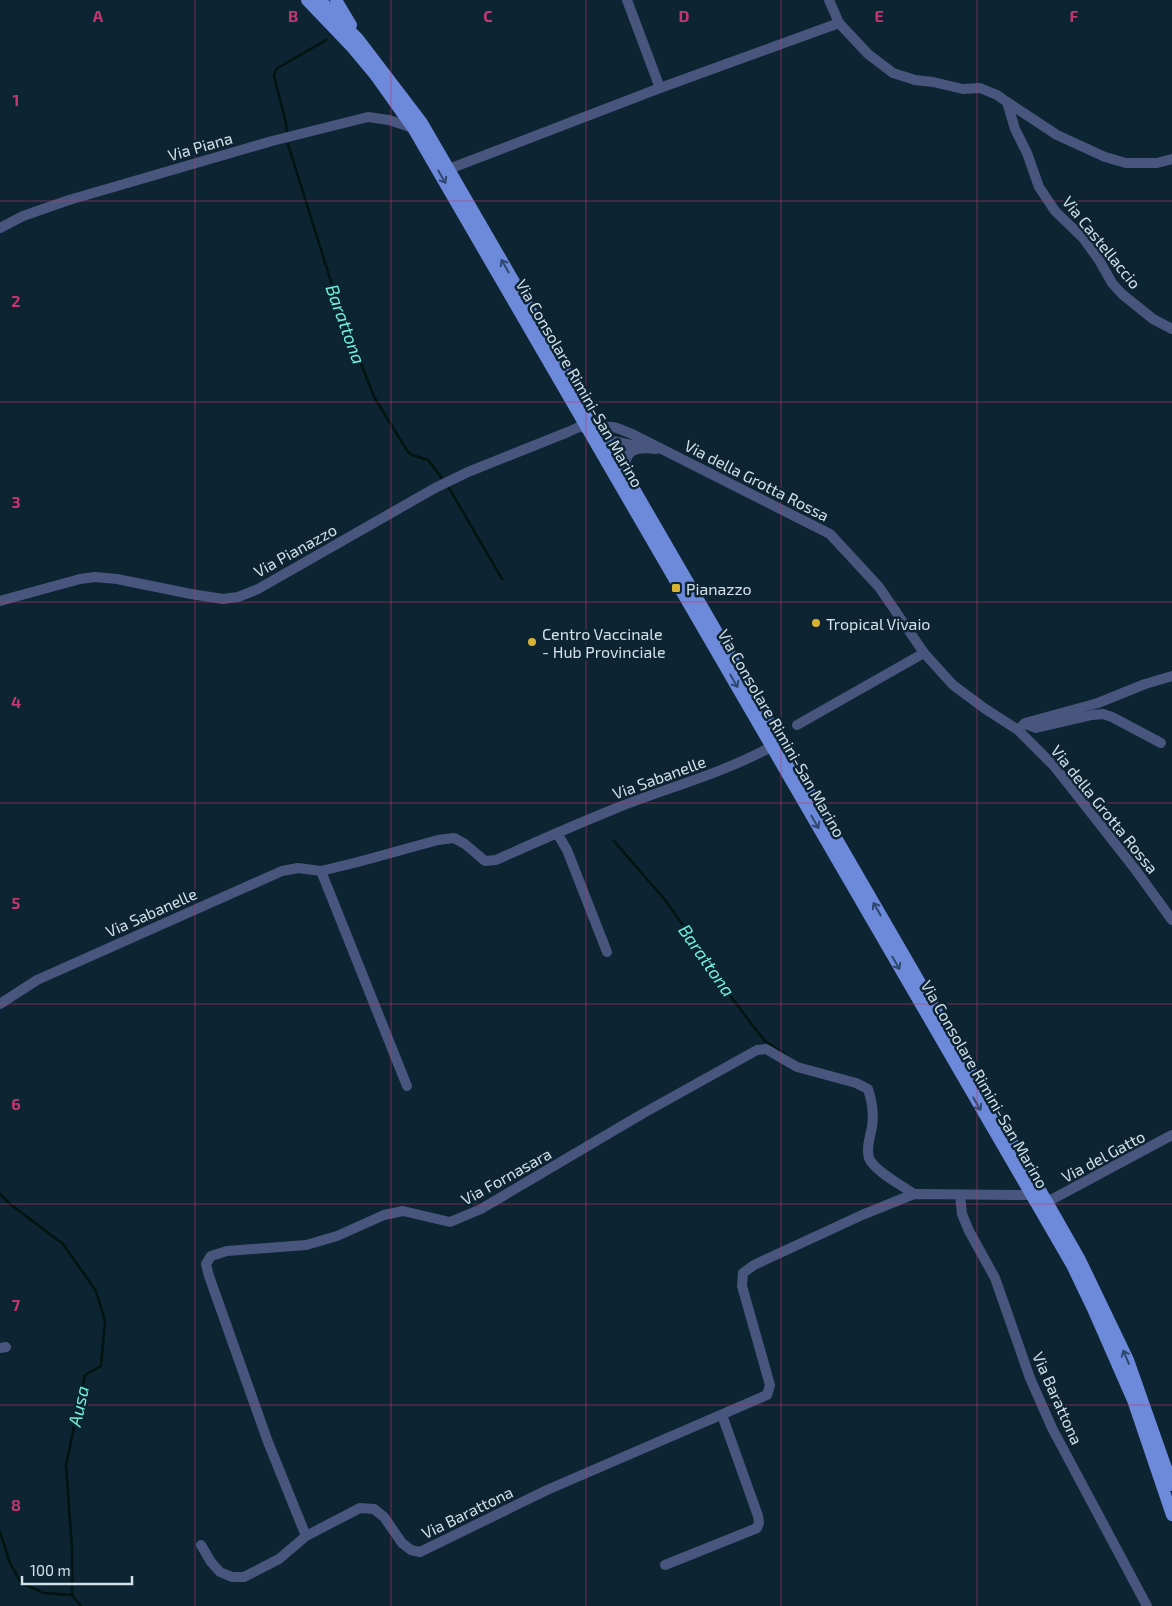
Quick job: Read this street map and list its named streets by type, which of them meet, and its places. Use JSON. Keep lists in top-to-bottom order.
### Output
{
  "streets": {
    "main road": ["Via Consolare Rimini-San Marino"],
    "street": [
      "Via Piana",
      "Via Castellaccio",
      "Via della Grotta Rossa",
      "Via Pianazzo",
      "Via Sabanelle",
      "Via del Gatto",
      "Via Fornasara",
      "Via Barattona"
    ]
  },
  "crossings": [
    ["Via Piana", "Via Consolare Rimini-San Marino"],
    ["Via Consolare Rimini-San Marino", "Via della Grotta Rossa"],
    ["Via Consolare Rimini-San Marino", "Via Pianazzo"],
    ["Via Consolare Rimini-San Marino", "Via Sabanelle"],
    ["Via Consolare Rimini-San Marino", "Via del Gatto"],
    ["Via Consolare Rimini-San Marino", "Via Barattona"],
    ["Via della Grotta Rossa", "Via Pianazzo"],
    ["Via Fornasara", "Via Barattona"]
  ],
  "water": ["Barattona", "Ausa"],
  "places": {
    "transit": ["Pianazzo"],
    "other": ["Tropical Vivaio", "Centro Vaccinale - Hub Provinciale"]
  },
  "scale_bar": "100 m",
  "grid": {
    "columns": [
      "A",
      "B",
      "C",
      "D",
      "E",
      "F"
    ],
    "rows": [
      "1",
      "2",
      "3",
      "4",
      "5",
      "6",
      "7",
      "8"
    ]
  }
}
